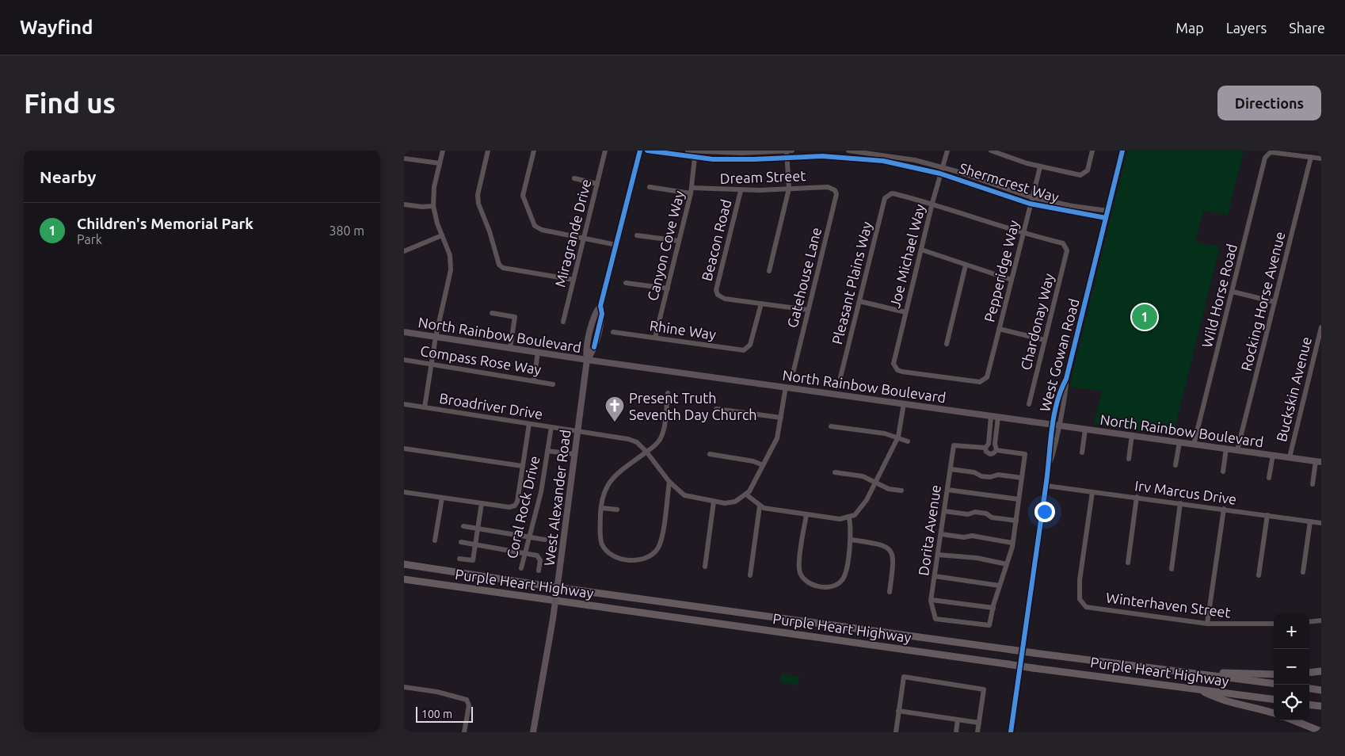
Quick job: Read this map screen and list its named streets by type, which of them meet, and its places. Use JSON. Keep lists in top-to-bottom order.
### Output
{
  "streets": {
    "highway": ["Purple Heart Highway"],
    "main road": ["North Rainbow Boulevard", "West Alexander Road"],
    "street": [
      "Dream Street",
      "Shermcrest Way",
      "Miragrande Drive",
      "Beacon Road",
      "Canyon Cove Way",
      "Joe Michael Way",
      "Pepperidge Way",
      "Gatehouse Lane",
      "Pleasant Plains Way",
      "Wild Horse Road",
      "Rocking Horse Avenue",
      "Chardonay Way",
      "Rhine Way",
      "West Gowan Road",
      "Compass Rose Way",
      "Buckskin Avenue",
      "Broadriver Drive",
      "Irv Marcus Drive",
      "Coral Rock Drive",
      "Dorita Avenue",
      "Winterhaven Street"
    ]
  },
  "crossings": [
    ["Dream Street", "Beacon Road"],
    ["Dream Street", "Canyon Cove Way"],
    ["Dream Street", "Gatehouse Lane"],
    ["Shermcrest Way", "Canyon Cove Way"],
    ["Shermcrest Way", "Joe Michael Way"],
    ["Shermcrest Way", "Pepperidge Way"],
    ["Shermcrest Way", "West Gowan Road"],
    ["Beacon Road", "Rhine Way"],
    ["Canyon Cove Way", "Rhine Way"],
    ["Joe Michael Way", "Pepperidge Way"],
    ["Joe Michael Way", "Pleasant Plains Way"],
    ["Pepperidge Way", "Chardonay Way"],
    ["Wild Horse Road", "Rocking Horse Avenue"],
    ["Wild Horse Road", "North Rainbow Boulevard"],
    ["Rocking Horse Avenue", "North Rainbow Boulevard"],
    ["North Rainbow Boulevard", "West Gowan Road"],
    ["North Rainbow Boulevard", "Buckskin Avenue"],
    ["North Rainbow Boulevard", "West Alexander Road"],
    ["West Gowan Road", "Irv Marcus Drive"],
    ["Broadriver Drive", "West Alexander Road"],
    ["Broadriver Drive", "Coral Rock Drive"],
    ["Irv Marcus Drive", "Winterhaven Street"]
  ],
  "places": {
    "church": ["Present Truth Seventh Day Church"]
  },
  "scale_bar": "100 m",
  "page": {
    "header": "Wayfind",
    "nav": ["Map", "Layers", "Share"],
    "buttons": "Directions",
    "title": "Find us",
    "heading": "Nearby",
    "list": [
      {
        "mark": "1",
        "name": "Children's Memorial Park",
        "note": "Park",
        "value": "380 m"
      }
    ],
    "pins": "1",
    "map_buttons": ["+", "−"],
    "scale": "100 m"
  }
}
